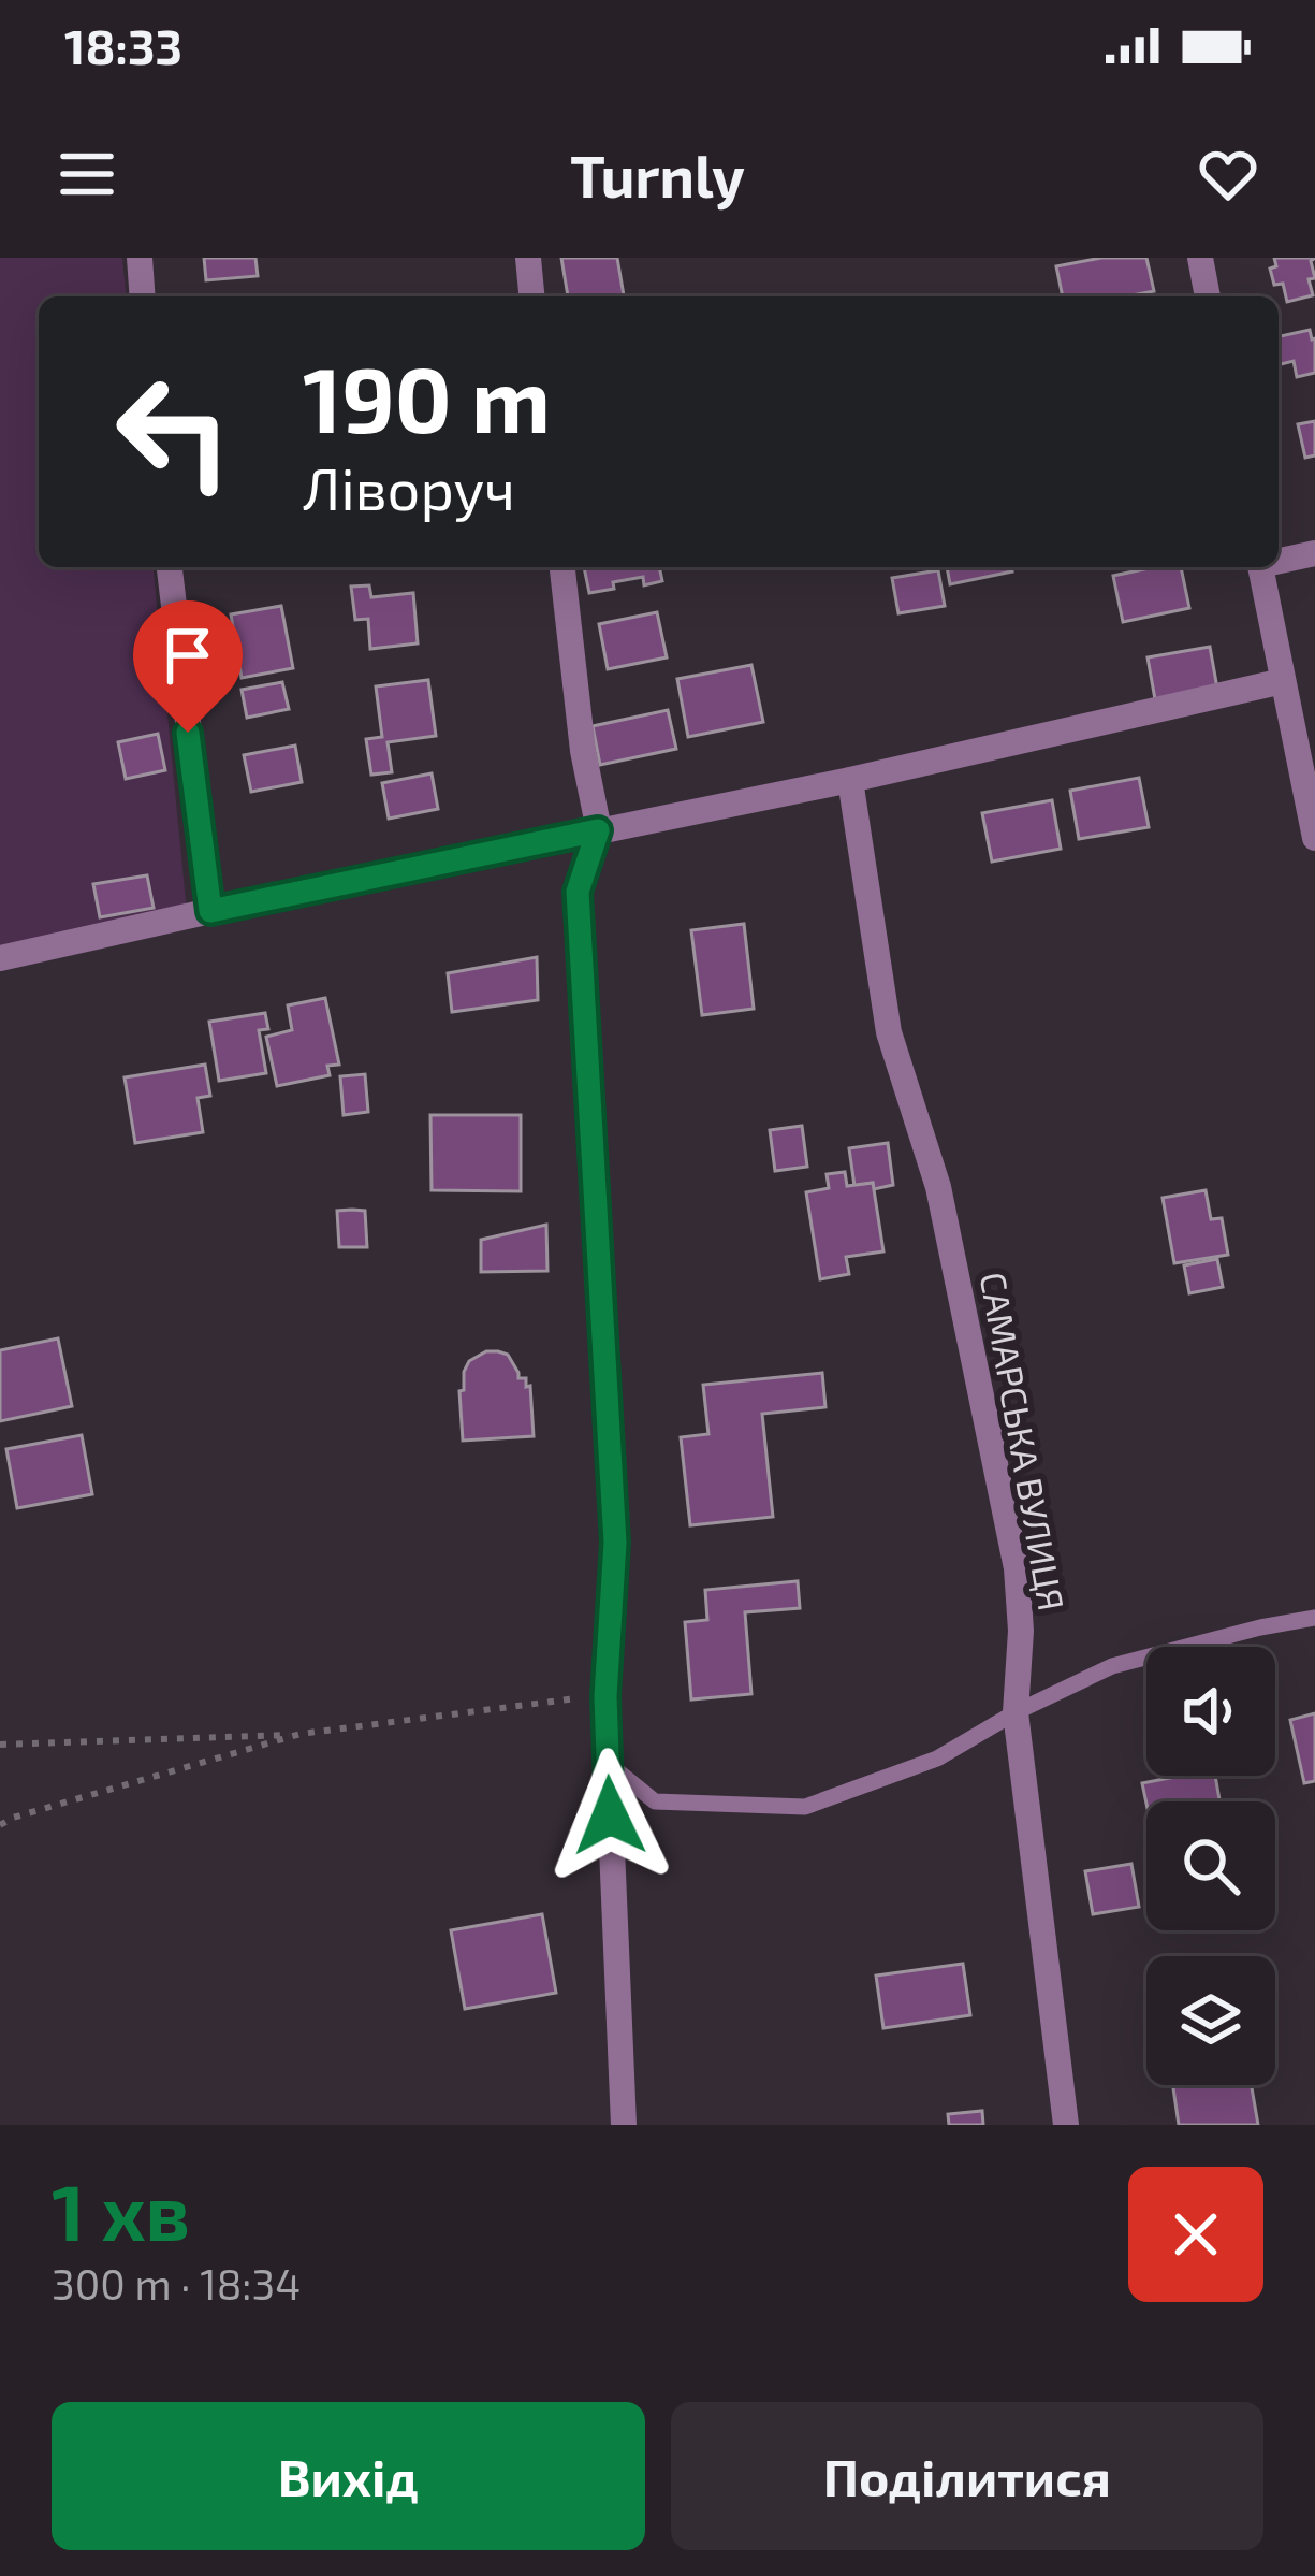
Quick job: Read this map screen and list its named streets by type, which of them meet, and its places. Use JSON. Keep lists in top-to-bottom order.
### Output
{
  "streets": {
    "street": ["САМАРСЬКА ВУЛИЦЯ"]
  },
  "page": {
    "status": "18:33",
    "header": "Turnly",
    "turn": ["190 m", "Ліворуч"],
    "heading": ["1 хв", "300 m · 18:34"],
    "buttons": ["Вихід", "Поділитися"]
  }
}
